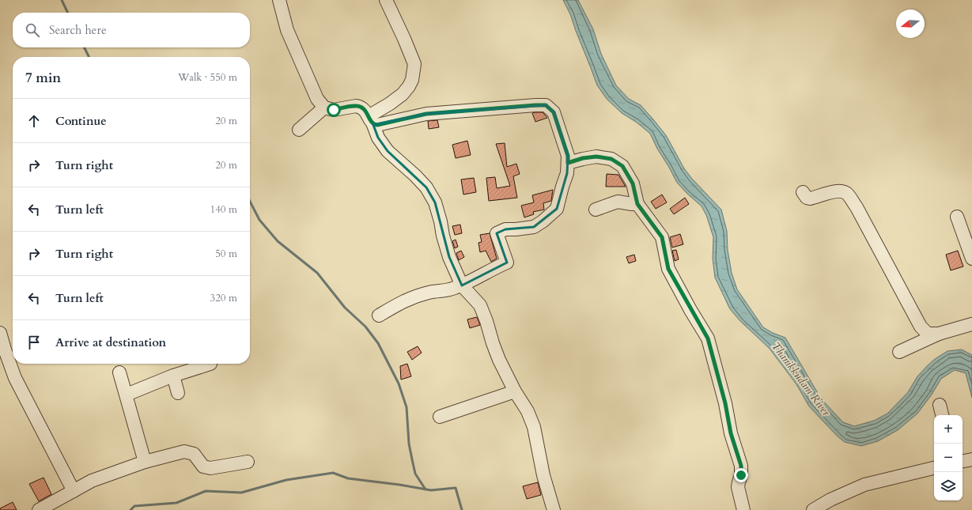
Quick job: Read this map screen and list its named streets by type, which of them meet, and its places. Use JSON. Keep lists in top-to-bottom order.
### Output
{
  "water": ["Thanikkudam River"],
  "north": "left",
  "page": {
    "search": "Search here",
    "heading": ["7 min", "Walk · 550 m"],
    "list": [
      ["Continue", "20 m"],
      ["Turn right", "20 m"],
      ["Turn left", "140 m"],
      ["Turn right", "50 m"],
      ["Turn left", "320 m"],
      "Arrive at destination"
    ],
    "map_buttons": ["+", "−"]
  }
}
